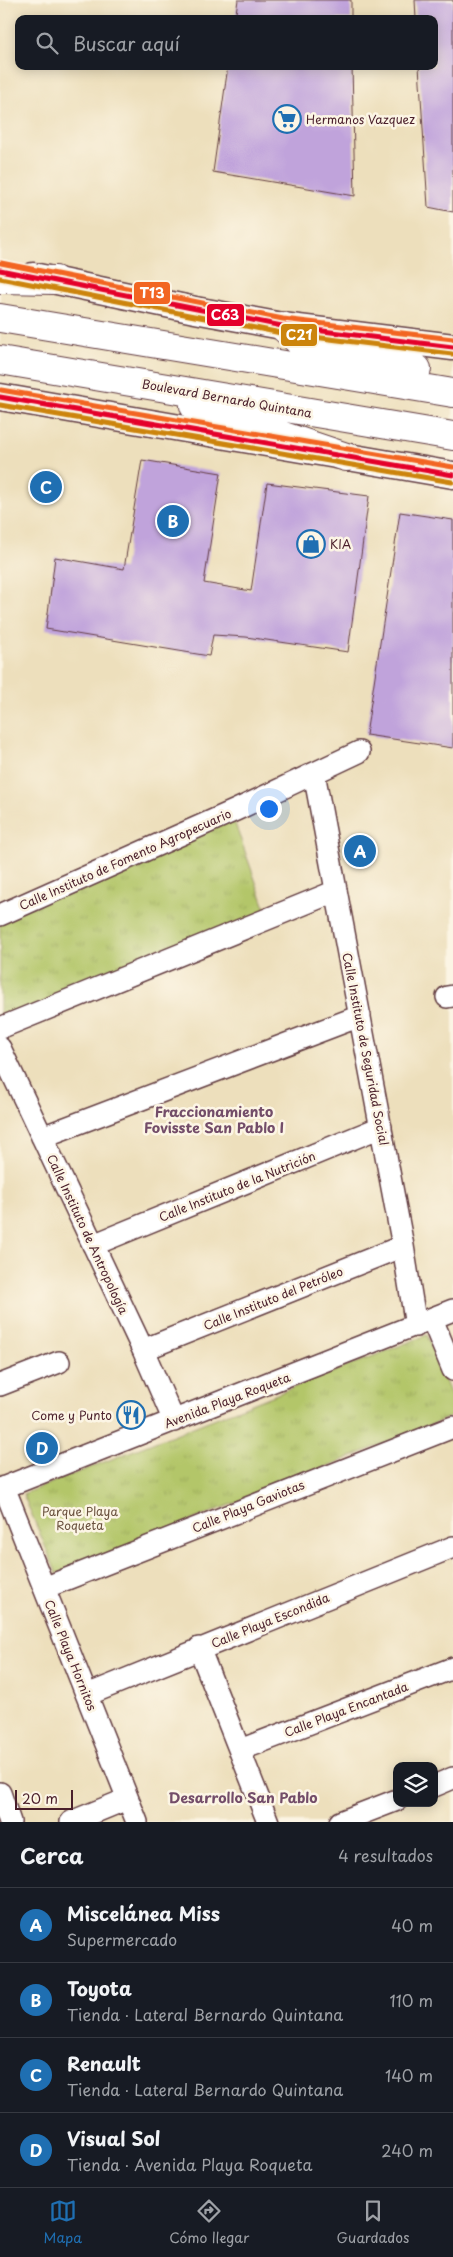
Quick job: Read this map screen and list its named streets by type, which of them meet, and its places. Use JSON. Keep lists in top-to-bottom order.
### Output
{
  "streets": {
    "main road": ["Boulevard Bernardo Quintana"],
    "street": [
      "Calle Instituto de Fomento Agropecuario",
      "Calle Instituto de Seguridad Social",
      "Calle Instituto de la Nutrición",
      "Calle Instituto de Antropología",
      "Calle Instituto del Petróleo",
      "Avenida Playa Roqueta",
      "Calle Playa Gaviotas",
      "Calle Playa Escondida",
      "Calle Playa Hornitos",
      "Calle Playa Encantada"
    ]
  },
  "crossings": [
    ["Calle Instituto de Fomento Agropecuario", "Calle Instituto de Seguridad Social"],
    ["Calle Instituto de Seguridad Social", "Calle Instituto de la Nutrición"],
    ["Calle Instituto de Seguridad Social", "Calle Instituto del Petróleo"],
    ["Calle Instituto de Seguridad Social", "Avenida Playa Roqueta"],
    ["Calle Instituto de la Nutrición", "Calle Instituto de Antropología"],
    ["Calle Instituto de Antropología", "Calle Instituto del Petróleo"],
    ["Calle Instituto de Antropología", "Avenida Playa Roqueta"],
    ["Avenida Playa Roqueta", "Calle Playa Hornitos"],
    ["Calle Playa Gaviotas", "Calle Playa Hornitos"],
    ["Calle Playa Escondida", "Calle Playa Hornitos"]
  ],
  "districts": ["Fraccionamiento Fovisste San Pablo I", "Desarrollo San Pablo"],
  "parks": ["Parque Playa Roqueta"],
  "places": {
    "supermarket": ["Hermanos Vazquez"],
    "shop": ["KIA"],
    "restaurant": ["Come y Punto"]
  },
  "lines": ["transit line T13", "transit line C63", "transit line C21"],
  "scale_bar": "20 m",
  "page": {
    "search": "Buscar aquí",
    "pins": [
      "C",
      "B",
      "A",
      "D"
    ],
    "scale": "20 m",
    "heading": ["Cerca", "4 resultados"],
    "list": [
      {
        "mark": "A",
        "name": "Miscelánea Miss",
        "note": "Supermercado",
        "value": "40 m"
      },
      {
        "mark": "B",
        "name": "Toyota",
        "note": "Tienda · Lateral Bernardo Quintana",
        "value": "110 m"
      },
      {
        "mark": "C",
        "name": "Renault",
        "note": "Tienda · Lateral Bernardo Quintana",
        "value": "140 m"
      },
      {
        "mark": "D",
        "name": "Visual Sol",
        "note": "Tienda · Avenida Playa Roqueta",
        "value": "240 m"
      }
    ],
    "nav": ["Mapa", "Cómo llegar", "Guardados"]
  }
}
